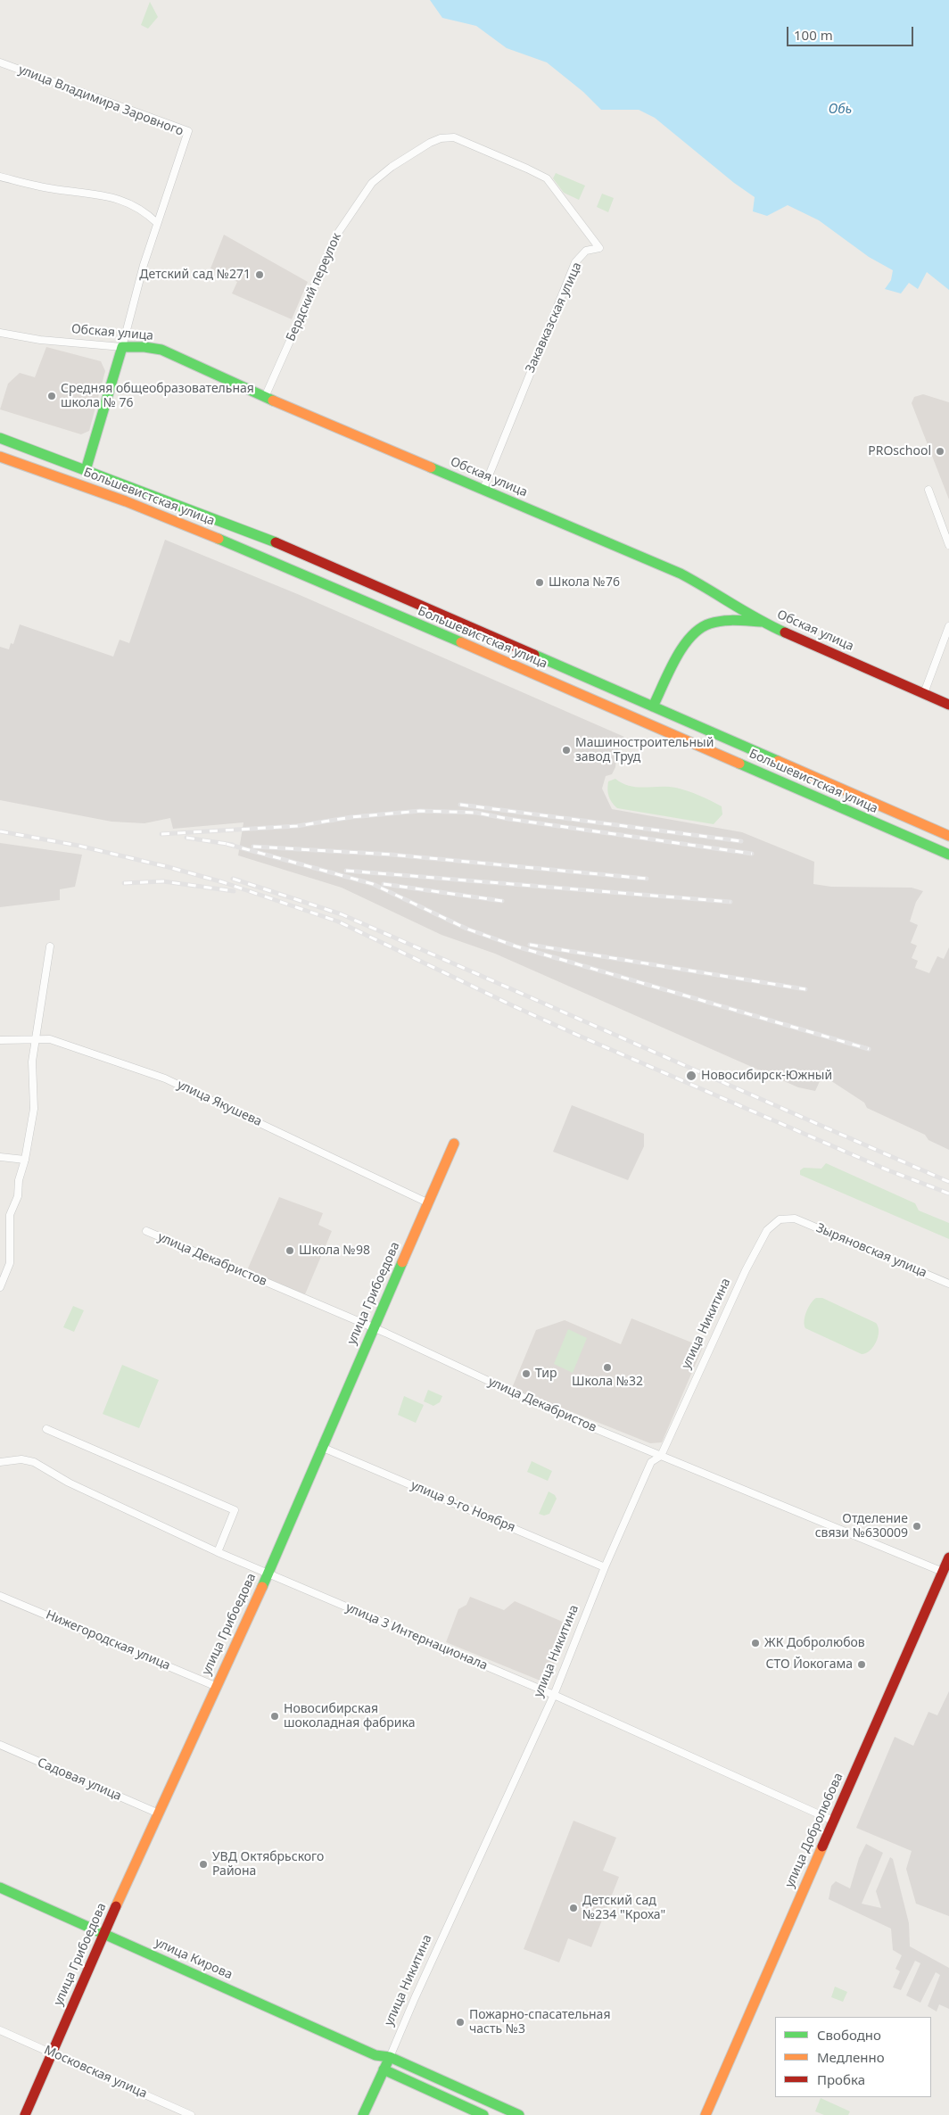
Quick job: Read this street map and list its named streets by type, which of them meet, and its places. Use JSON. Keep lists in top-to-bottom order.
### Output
{
  "streets": {
    "main road": [
      "Обская улица",
      "Большевистская улица",
      "улица Грибоедова",
      "улица Никитина",
      "улица Добролюбова",
      "улица Кирова"
    ],
    "street": [
      "улица Владимира Заровного",
      "Бердский переулок",
      "Закавказская улица",
      "улица Якушева",
      "Зыряновская улица",
      "улица Декабристов",
      "улица 9-го Ноября",
      "улица 3 Интернационала",
      "Нижегородская улица",
      "Садовая улица",
      "Московская улица"
    ]
  },
  "crossings": [
    ["Бердский переулок", "Закавказская улица"],
    ["Бердский переулок", "Обская улица"],
    ["Закавказская улица", "Обская улица"],
    ["улица Якушева", "улица Грибоедова"],
    ["Зыряновская улица", "улица Никитина"],
    ["улица Декабристов", "улица Грибоедова"],
    ["улица Декабристов", "улица Никитина"],
    ["улица Декабристов", "улица Добролюбова"],
    ["улица Грибоедова", "улица 9-го Ноября"],
    ["улица Грибоедова", "улица 3 Интернационала"],
    ["улица Грибоедова", "Нижегородская улица"],
    ["улица Грибоедова", "Садовая улица"],
    ["улица Грибоедова", "улица Кирова"],
    ["улица Грибоедова", "Московская улица"],
    ["улица Никитина", "улица 9-го Ноября"],
    ["улица Никитина", "улица 3 Интернационала"],
    ["улица Никитина", "улица Кирова"],
    ["улица 3 Интернационала", "улица Добролюбова"]
  ],
  "water": ["Обь"],
  "places": [
    "Детский сад №271",
    "Средняя общеобразовательная школа № 76",
    "PROschool",
    "Школа №76",
    "Машиностроительный завод Труд",
    "Новосибирск-Южный",
    "Школа №98",
    "Школа №32",
    "Тир",
    "Отделение связи №630009",
    "ЖК Добролюбов",
    "СТО Йокогама",
    "Новосибирская шоколадная фабрика",
    "УВД Октябрьского Района",
    "Детский сад №234 \"Кроха\"",
    "Пожарно-спасательная часть №3"
  ],
  "legend": ["Свободно", "Медленно", "Пробка"],
  "scale_bar": "100 m"
}
